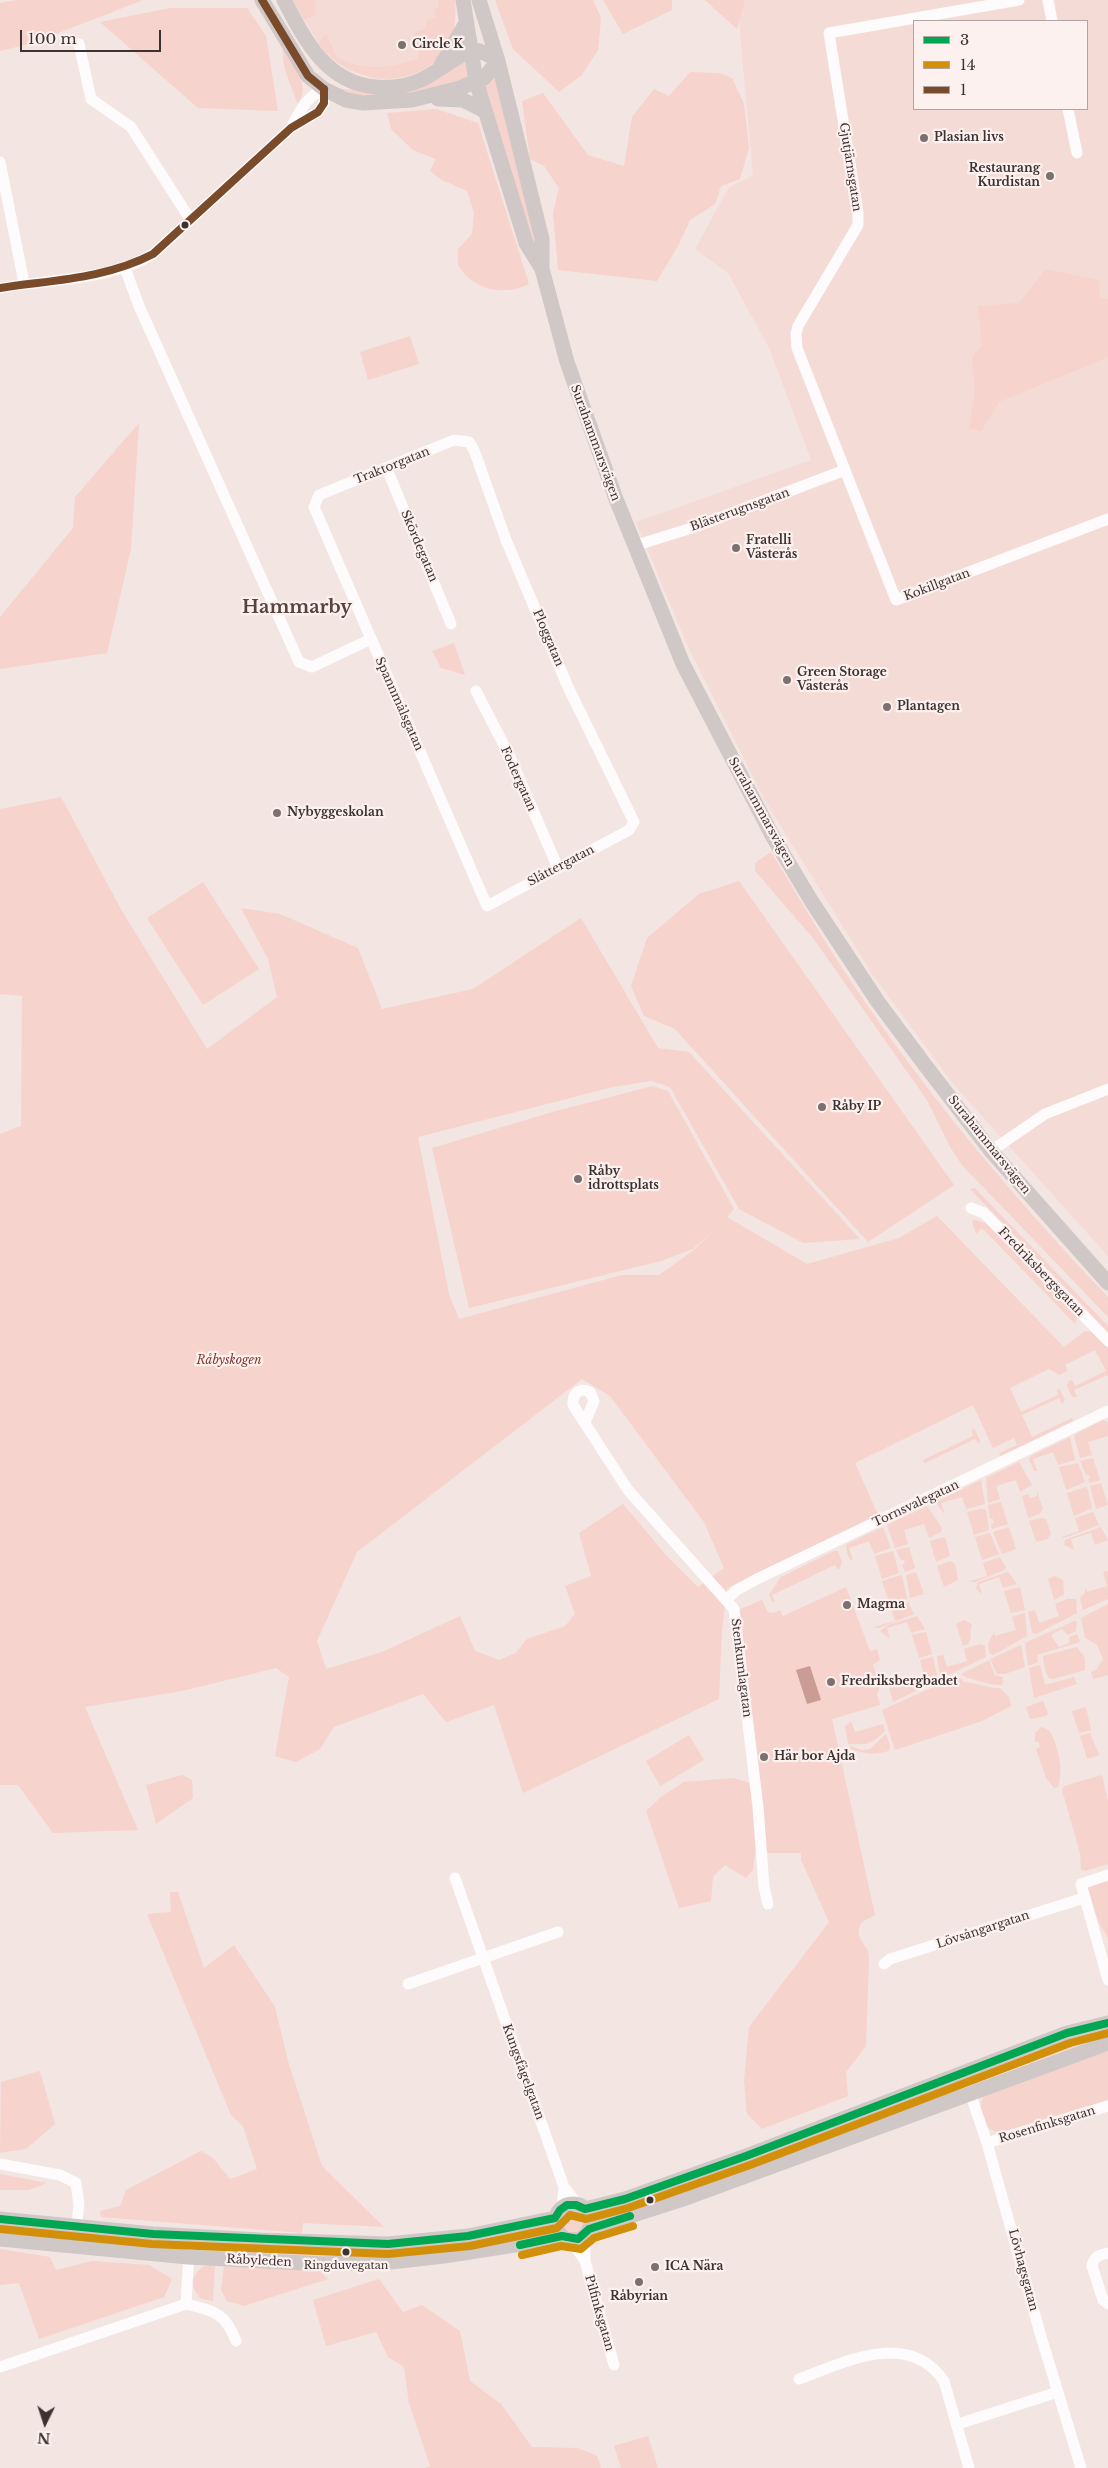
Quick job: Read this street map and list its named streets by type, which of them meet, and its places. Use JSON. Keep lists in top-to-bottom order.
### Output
{
  "streets": {
    "main road": ["Surahammarsvägen", "Råbyleden"],
    "street": [
      "Gjutjärnsgatan",
      "Traktorgatan",
      "Blästerugnsgatan",
      "Skördegatan",
      "Kokillgatan",
      "Ploggatan",
      "Spannmålsgatan",
      "Fodergatan",
      "Slåttergatan",
      "Fredriksbergsgatan",
      "Tornsvalegatan",
      "Stenkumlagatan",
      "Lövsångargatan",
      "Kungsfågelgatan",
      "Rosenfinksgatan",
      "Lövhagsgatan",
      "Pilfinksgatan"
    ]
  },
  "crossings": [
    ["Gjutjärnsgatan", "Blästerugnsgatan"],
    ["Gjutjärnsgatan", "Kokillgatan"],
    ["Surahammarsvägen", "Blästerugnsgatan"],
    ["Traktorgatan", "Skördegatan"],
    ["Traktorgatan", "Ploggatan"],
    ["Traktorgatan", "Spannmålsgatan"],
    ["Blästerugnsgatan", "Kokillgatan"],
    ["Ploggatan", "Slåttergatan"],
    ["Spannmålsgatan", "Slåttergatan"],
    ["Fodergatan", "Slåttergatan"],
    ["Tornsvalegatan", "Stenkumlagatan"],
    ["Kungsfågelgatan", "Råbyleden"],
    ["Kungsfågelgatan", "Pilfinksgatan"],
    ["Rosenfinksgatan", "Lövhagsgatan"],
    ["Råbyleden", "Lövhagsgatan"],
    ["Råbyleden", "Pilfinksgatan"]
  ],
  "districts": ["Hammarby"],
  "parks": ["Råbyskogen"],
  "places": [
    "Circle K",
    "Plasian livs",
    "Restaurang Kurdistan",
    "Fratelli Västerås",
    "Green Storage Västerås",
    "Plantagen",
    "Nybyggeskolan",
    "Råby IP",
    "Råby idrottsplats",
    "Magma",
    "Fredriksbergbadet",
    "Här bor Ajda",
    "Ringduvegatan",
    "ICA Nära",
    "Råbyrian"
  ],
  "lines": ["transit line 1", "transit line 3", "transit line 14"],
  "legend": ["3", "14", "1"],
  "scale_bar": "100 m",
  "north": "bottom"
}
